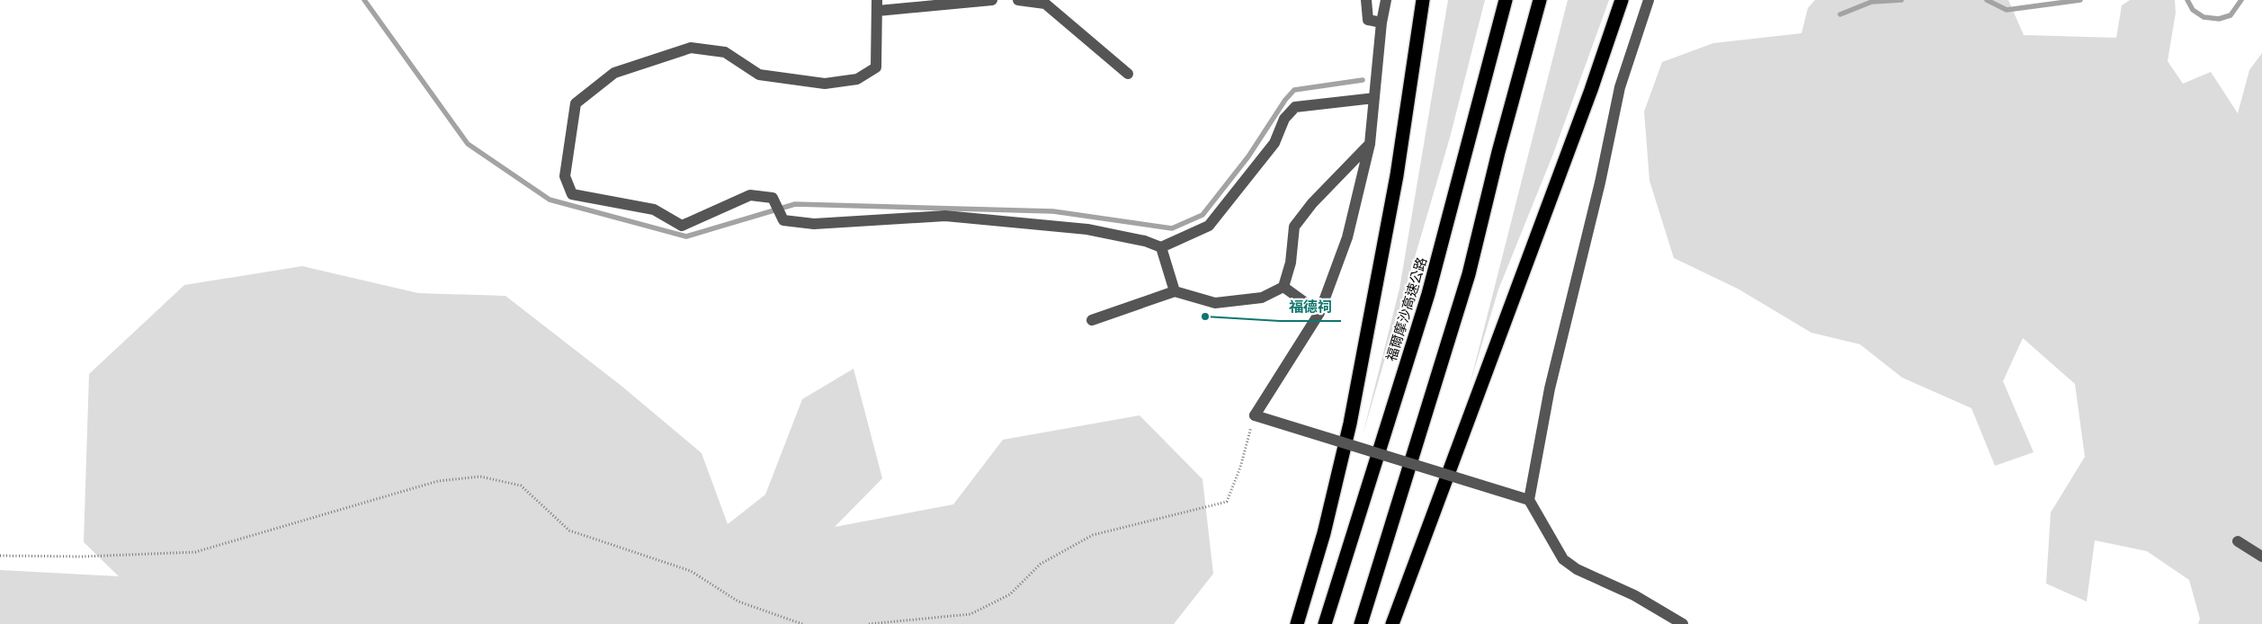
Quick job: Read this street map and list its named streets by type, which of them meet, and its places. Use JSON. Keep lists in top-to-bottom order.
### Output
{
  "streets": {
    "highway": ["福爾摩沙高速公路"]
  },
  "places": ["福德祠"]
}
